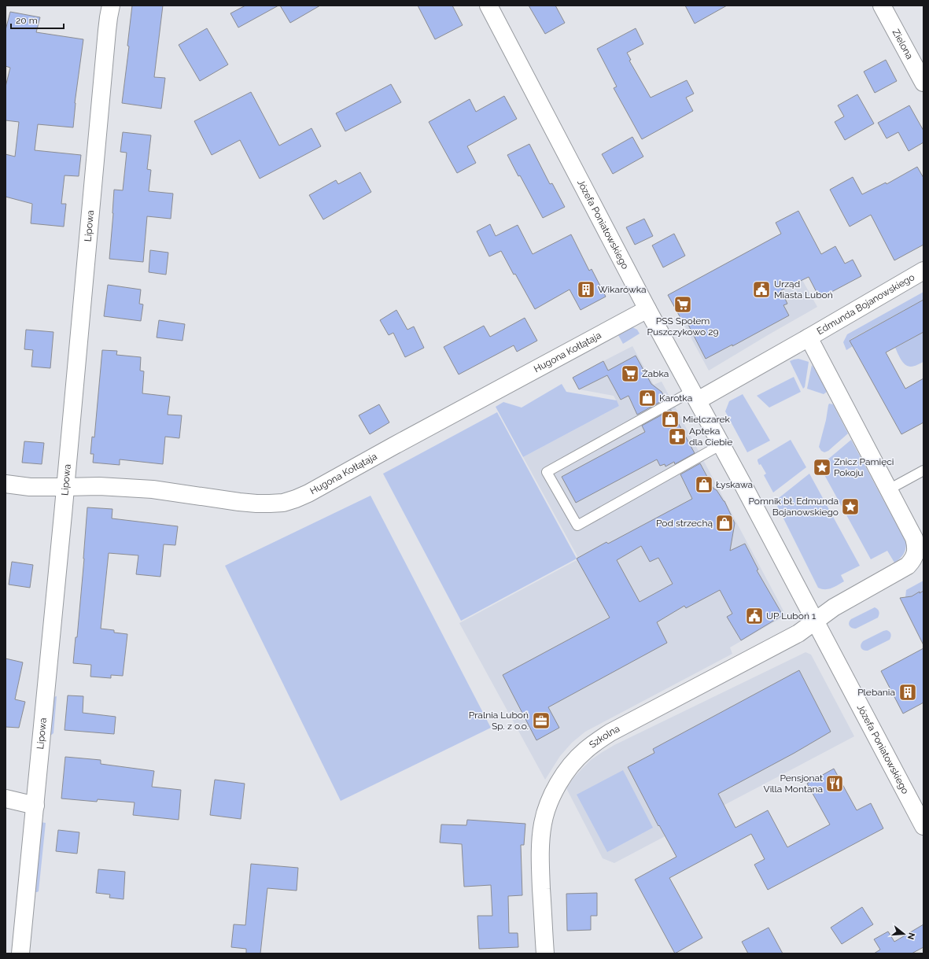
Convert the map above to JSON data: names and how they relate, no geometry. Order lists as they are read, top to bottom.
{
  "streets": {
    "street": [
      "Zielona",
      "Józefa Poniatowskiego",
      "Lipowa",
      "Edmunda Bojanowskiego",
      "Hugona Kołłątaja",
      "Szkolna"
    ]
  },
  "crossings": [
    ["Józefa Poniatowskiego", "Edmunda Bojanowskiego"],
    ["Józefa Poniatowskiego", "Hugona Kołłątaja"],
    ["Józefa Poniatowskiego", "Szkolna"],
    ["Lipowa", "Hugona Kołłątaja"],
    ["Edmunda Bojanowskiego", "Szkolna"]
  ],
  "places": {
    "building": ["Wikarówka", "Plebania"],
    "public building": ["Urząd Miasta Luboń", "UP Luboń 1"],
    "supermarket": ["PSS Społem Puszczykowo 29", "Żabka"],
    "shop": [
      "Karotka",
      "Mielczarek",
      "Łyskawa",
      "Pod strzechą"
    ],
    "pharmacy": ["Apteka dla Ciebie"],
    "place": ["Znicz Pamięci Pokoju", "Pomnik bł. Edmunda Bojanowskiego"],
    "office": ["Pralnia Luboń Sp. z o.o."],
    "restaurant": ["Pensjonat Villa Montana"]
  },
  "scale_bar": "20 m",
  "north": "right"
}
